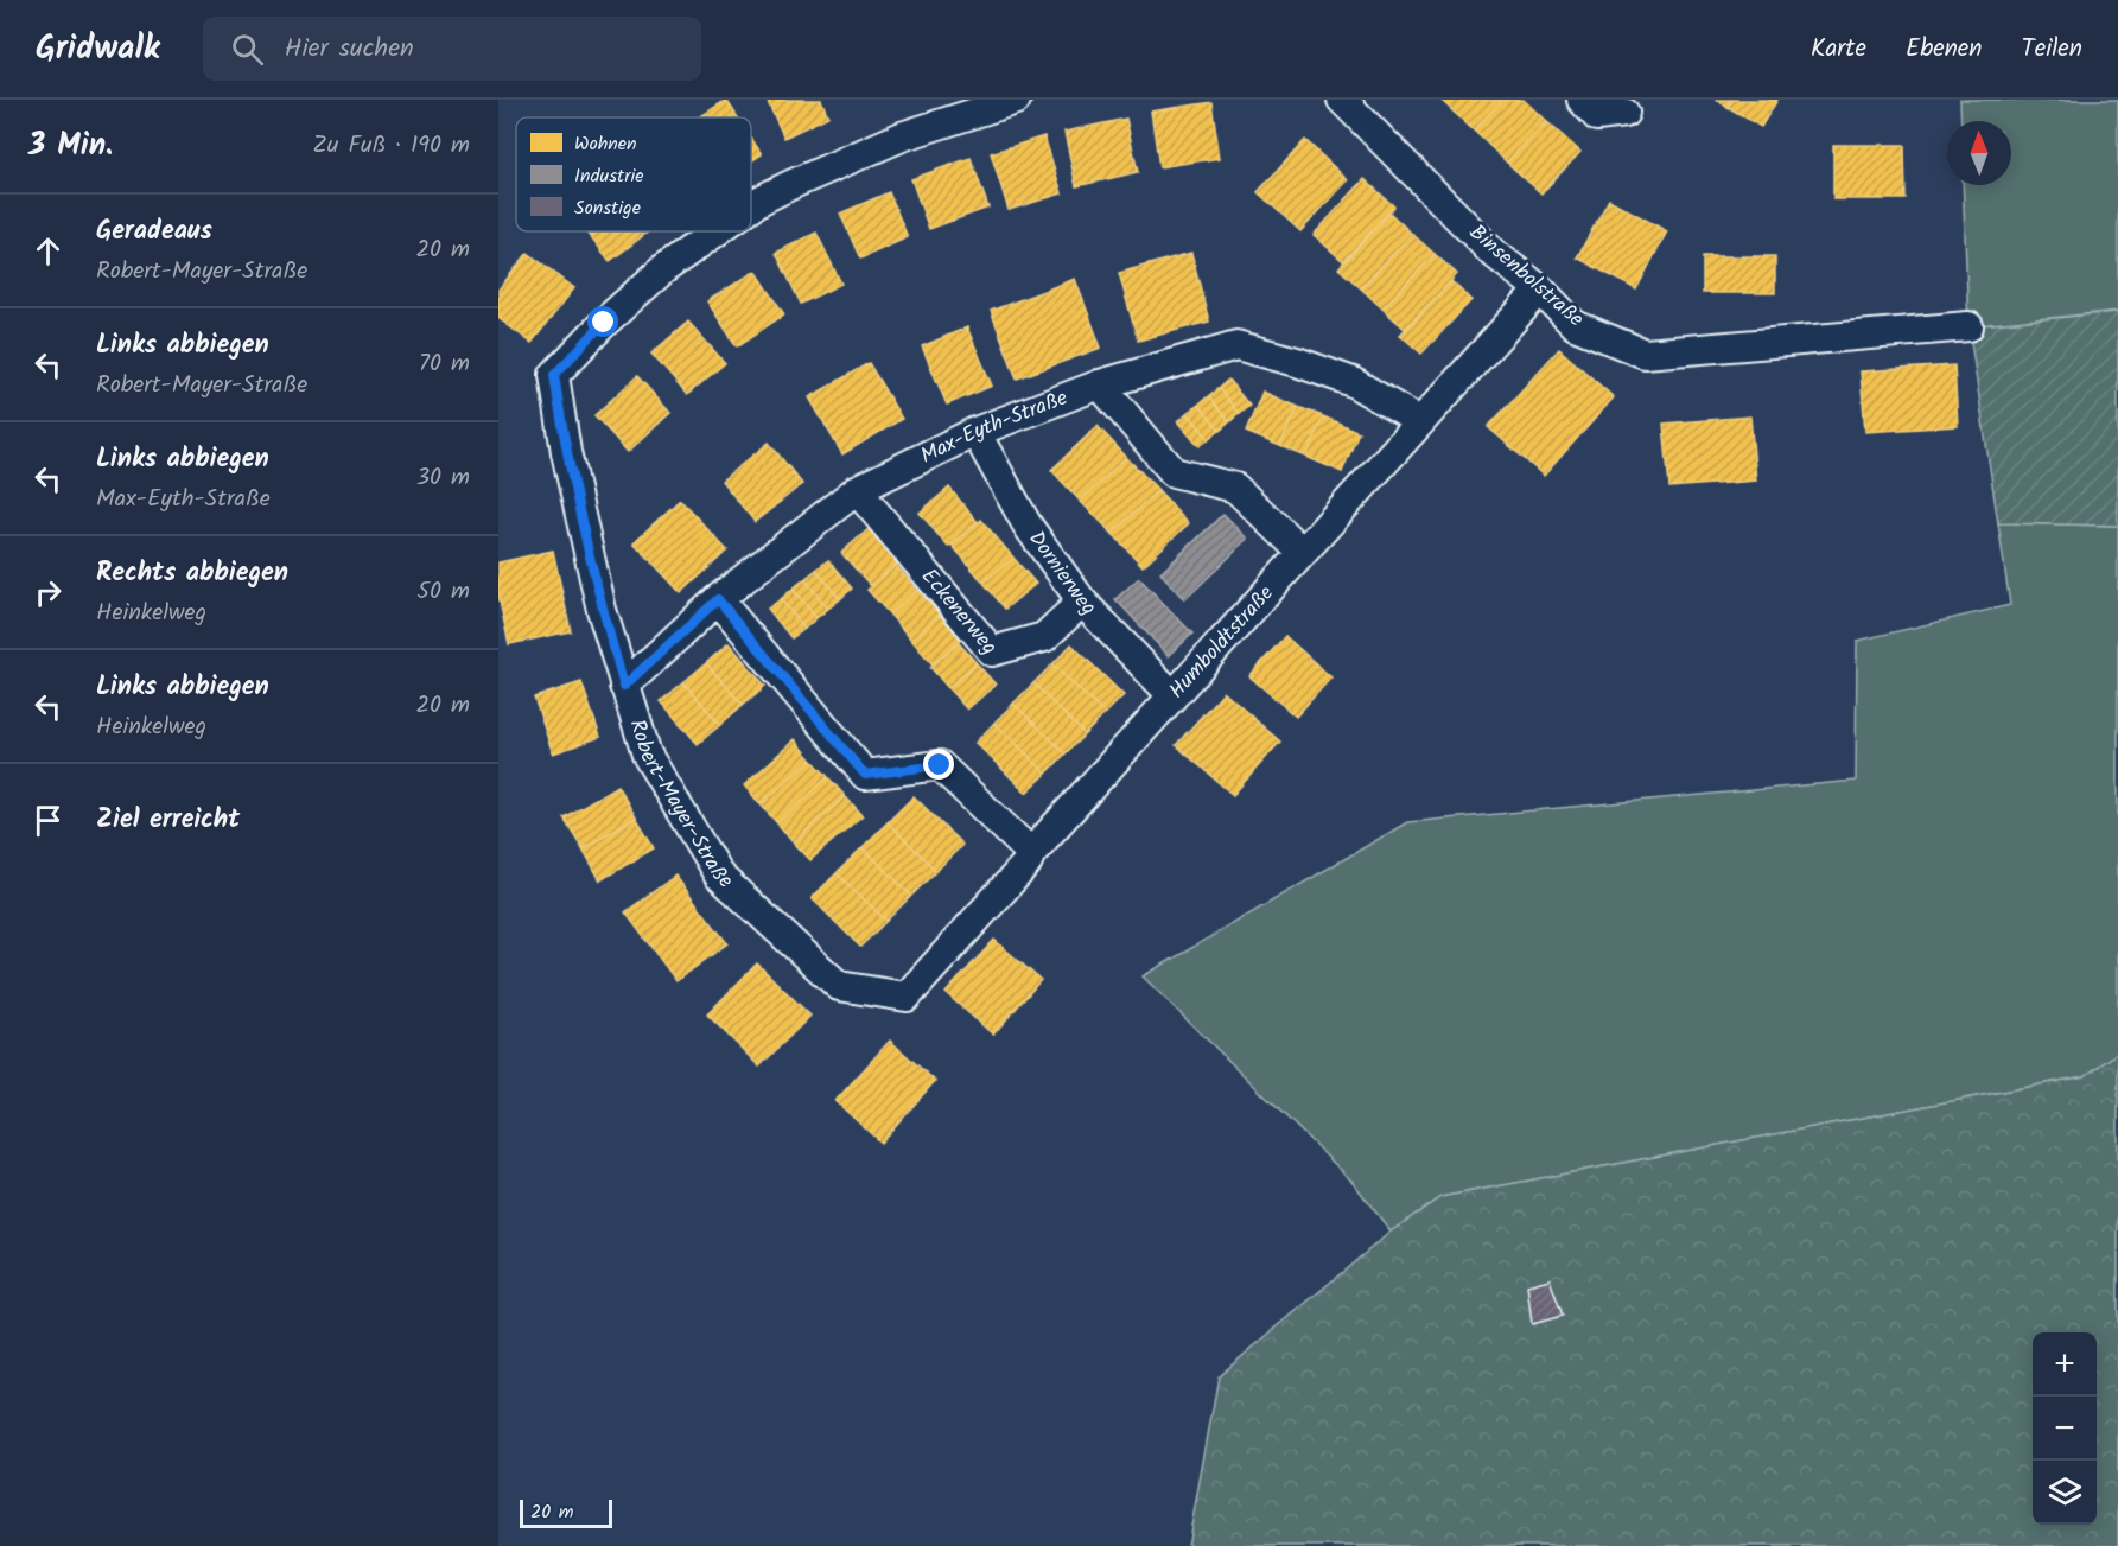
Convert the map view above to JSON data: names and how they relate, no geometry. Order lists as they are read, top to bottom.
{
  "streets": {
    "street": [
      "Binsenbolstraße",
      "Max-Eyth-Straße",
      "Dornierweg",
      "Eckenerweg",
      "Humboldtstraße",
      "Robert-Mayer-Straße"
    ]
  },
  "crossings": [
    ["Binsenbolstraße", "Humboldtstraße"],
    ["Max-Eyth-Straße", "Dornierweg"],
    ["Max-Eyth-Straße", "Eckenerweg"],
    ["Max-Eyth-Straße", "Humboldtstraße"],
    ["Max-Eyth-Straße", "Robert-Mayer-Straße"],
    ["Dornierweg", "Eckenerweg"],
    ["Dornierweg", "Humboldtstraße"],
    ["Humboldtstraße", "Robert-Mayer-Straße"]
  ],
  "legend": ["Wohnen", "Industrie", "Sonstige"],
  "scale_bar": "20 m",
  "north": "top",
  "page": {
    "header": "Gridwalk",
    "search": "Hier suchen",
    "nav": ["Karte", "Ebenen", "Teilen"],
    "heading": ["3 Min.", "Zu Fuß · 190 m"],
    "list": [
      ["Geradeaus", "Robert-Mayer-Straße", "20 m"],
      ["Links abbiegen", "Robert-Mayer-Straße", "70 m"],
      ["Links abbiegen", "Max-Eyth-Straße", "30 m"],
      ["Rechts abbiegen", "Heinkelweg", "50 m"],
      ["Links abbiegen", "Heinkelweg", "20 m"],
      "Ziel erreicht"
    ],
    "map_buttons": ["+", "−"],
    "scale": "20 m"
  }
}
